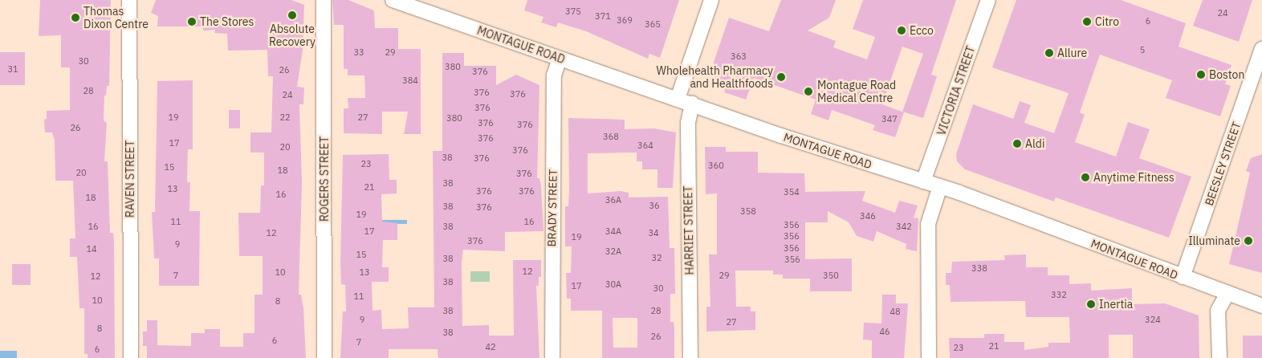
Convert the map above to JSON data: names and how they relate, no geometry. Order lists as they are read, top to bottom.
{
  "streets": {
    "street": [
      "MONTAGUE ROAD",
      "VICTORIA STREET",
      "BEESLEY STREET",
      "RAVEN STREET",
      "ROGERS STREET",
      "BRADY STREET",
      "HARRIET STREET"
    ]
  },
  "crossings": [
    ["MONTAGUE ROAD", "VICTORIA STREET"],
    ["MONTAGUE ROAD", "BEESLEY STREET"],
    ["MONTAGUE ROAD", "BRADY STREET"],
    ["MONTAGUE ROAD", "HARRIET STREET"]
  ],
  "places": [
    "Absolute Recovery",
    "Thomas Dixon Centre",
    "The Stores",
    "Citro",
    "Ecco",
    "Allure",
    "Boston",
    "Wholehealth Pharmacy and Healthfoods",
    "Montague Road Medical Centre",
    "Aldi",
    "Anytime Fitness",
    "Illuminate",
    "Inertia"
  ],
  "house_numbers": [
    "375",
    "24",
    "371",
    "369",
    "6",
    "365",
    "5",
    "33",
    "29",
    "363",
    "30",
    "380",
    "31",
    "26",
    "376",
    "384",
    "28",
    "376",
    "376",
    "24",
    "376",
    "19",
    "22",
    "27",
    "380",
    "347",
    "376",
    "376",
    "26",
    "368",
    "376",
    "17",
    "364",
    "20",
    "376",
    "38",
    "376",
    "23",
    "360",
    "15",
    "18",
    "20",
    "376",
    "38",
    "21",
    "13",
    "376",
    "376",
    "354",
    "16",
    "18",
    "36A",
    "36",
    "38",
    "376",
    "358",
    "19",
    "346",
    "11",
    "16",
    "356",
    "16",
    "38",
    "342",
    "17",
    "34A",
    "12",
    "34",
    "356",
    "19",
    "376",
    "9",
    "356",
    "14",
    "32A",
    "15",
    "32",
    "38",
    "356",
    "338",
    "12",
    "10",
    "13",
    "7",
    "29",
    "350",
    "12",
    "38",
    "30A",
    "17",
    "30",
    "332",
    "11",
    "10",
    "8",
    "38",
    "28",
    "48",
    "9",
    "324",
    "27",
    "8",
    "46",
    "38",
    "26",
    "6",
    "7",
    "21",
    "42",
    "23",
    "6"
  ]
}
